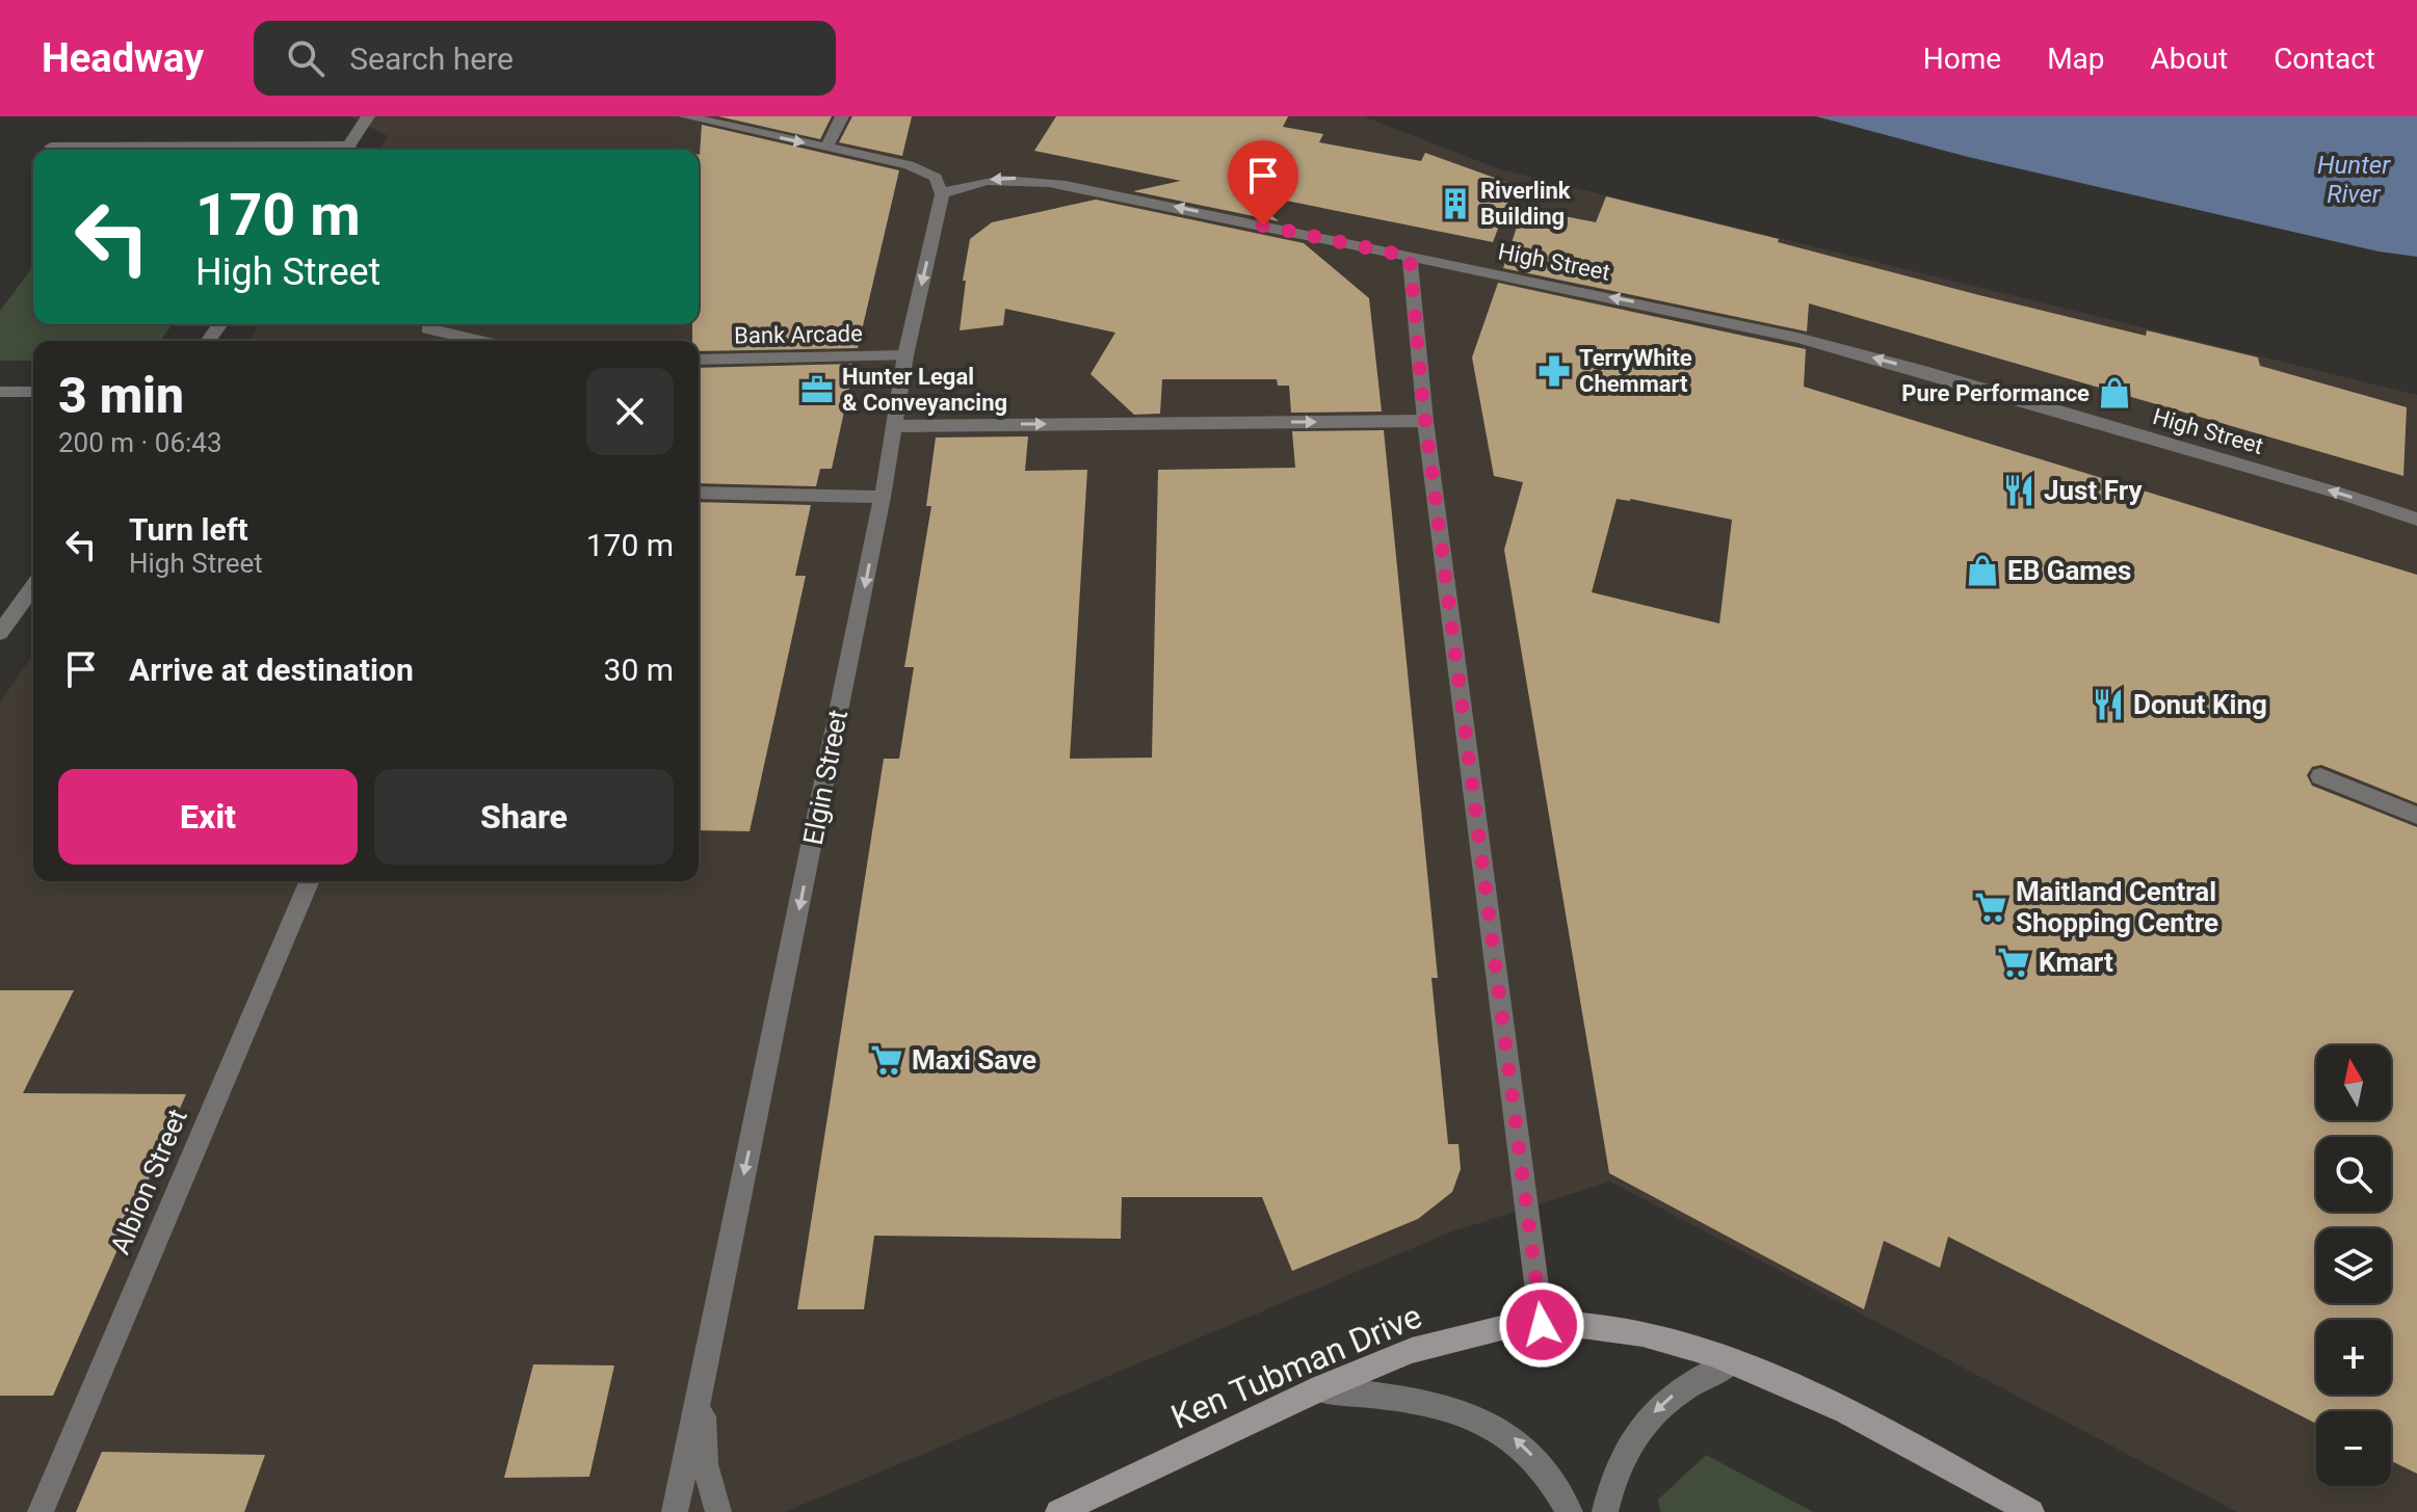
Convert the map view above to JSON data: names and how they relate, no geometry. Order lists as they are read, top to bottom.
{
  "streets": {
    "main road": ["Ken Tubman Drive"],
    "street": [
      "High Street",
      "Bank Arcade",
      "Elgin Street",
      "Albion Street"
    ]
  },
  "crossings": [
    ["High Street", "Elgin Street"],
    ["Bank Arcade", "Elgin Street"]
  ],
  "one_way": ["High Street", "Elgin Street"],
  "water": ["Hunter River"],
  "places": {
    "building": ["Riverlink Building"],
    "pharmacy": ["TerryWhite Chemmart"],
    "office": ["Hunter Legal & Conveyancing"],
    "shop": ["Pure Performance", "EB Games"],
    "restaurant": ["Just Fry", "Donut King"],
    "supermarket": ["Maitland Central Shopping Centre", "Kmart", "Maxi Save"]
  },
  "north": "top",
  "page": {
    "header": "Headway",
    "search": "Search here",
    "nav": [
      "Home",
      "Map",
      "About",
      "Contact"
    ],
    "turn": ["170 m", "High Street"],
    "heading": ["3 min", "200 m · 06:43"],
    "list": [
      {
        "name": "Turn left",
        "note": "High Street",
        "value": "170 m"
      },
      {
        "name": "Arrive at destination",
        "value": "30 m"
      }
    ],
    "buttons": ["Exit", "Share"],
    "map_buttons": ["+", "−"]
  }
}
